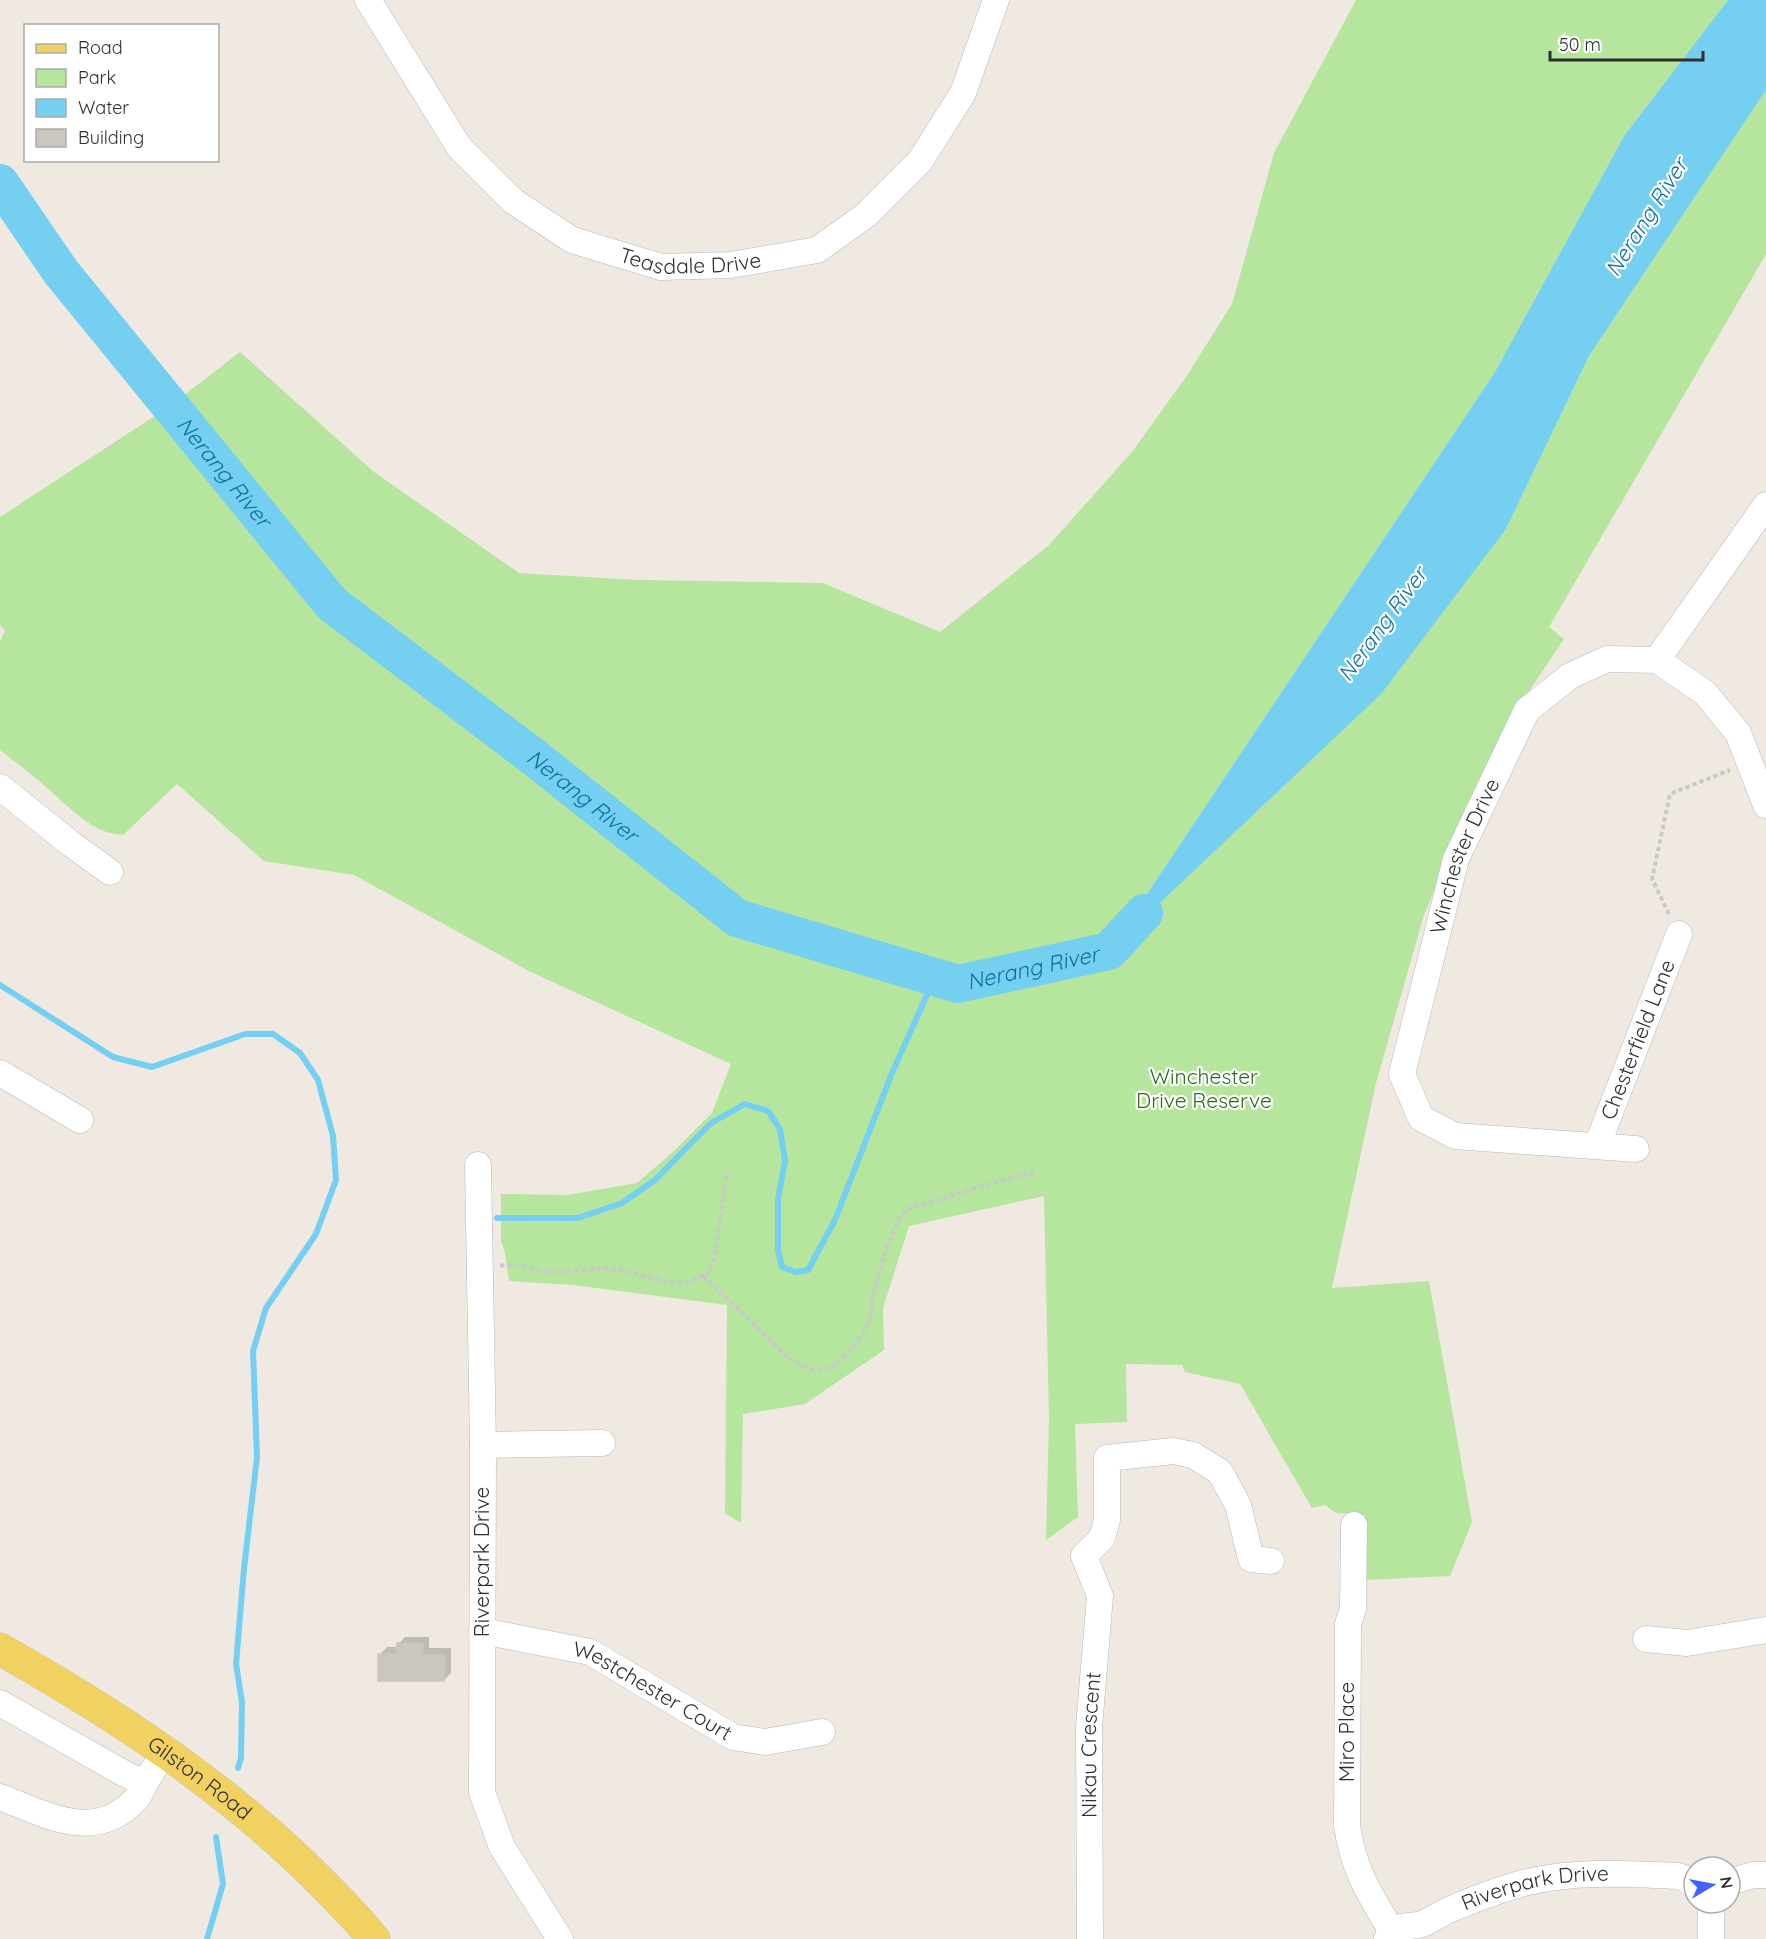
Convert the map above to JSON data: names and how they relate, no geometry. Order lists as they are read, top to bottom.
{
  "streets": {
    "main road": ["Gilston Road"],
    "street": [
      "Teasdale Drive",
      "Winchester Drive",
      "Chesterfield Lane",
      "Riverpark Drive",
      "Westchester Court",
      "Miro Place",
      "Nikau Crescent"
    ]
  },
  "crossings": [
    ["Winchester Drive", "Chesterfield Lane"],
    ["Riverpark Drive", "Westchester Court"],
    ["Riverpark Drive", "Miro Place"]
  ],
  "water": ["Nerang River"],
  "parks": ["Winchester Drive Reserve"],
  "legend": [
    "Road",
    "Park",
    "Water",
    "Building"
  ],
  "scale_bar": "50 m",
  "north": "right"
}
